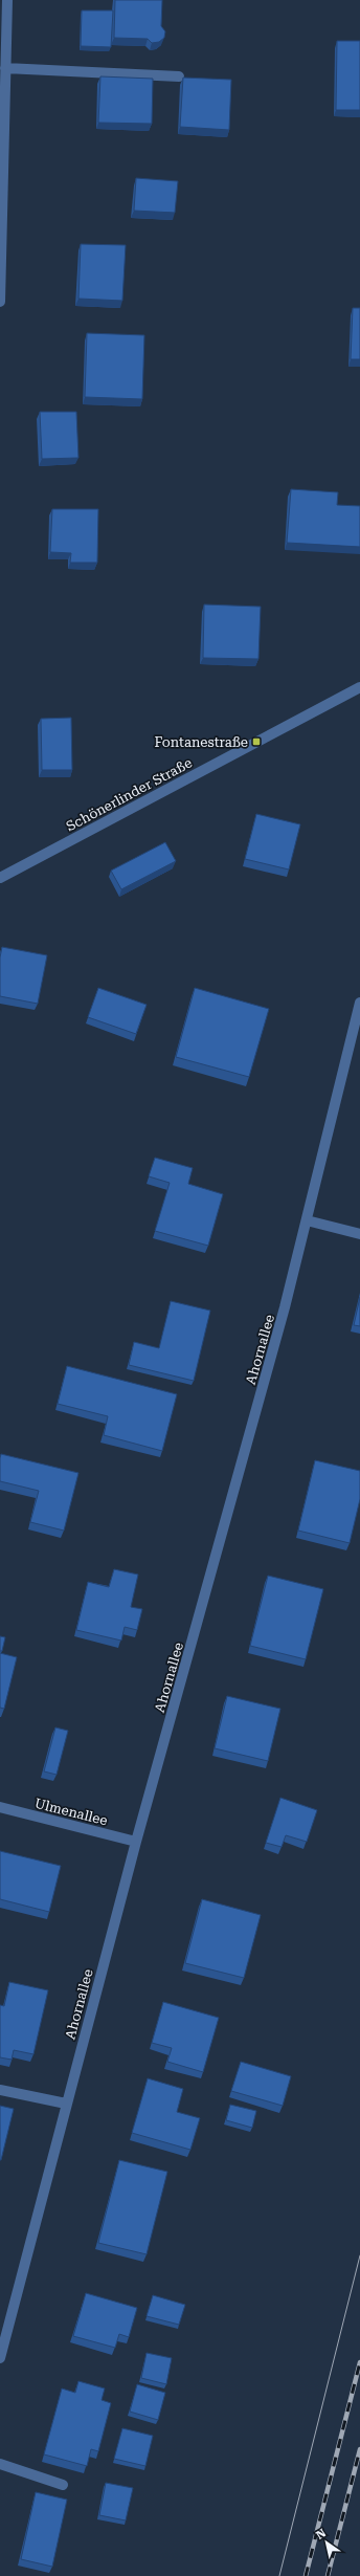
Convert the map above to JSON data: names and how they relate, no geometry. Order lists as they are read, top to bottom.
{
  "streets": {
    "street": ["Schönerlinder Straße", "Ahornallee", "Ulmenallee"]
  },
  "crossings": [
    ["Ahornallee", "Ulmenallee"]
  ],
  "places": {
    "transit": ["Fontanestraße"]
  },
  "north": "top left"
}
